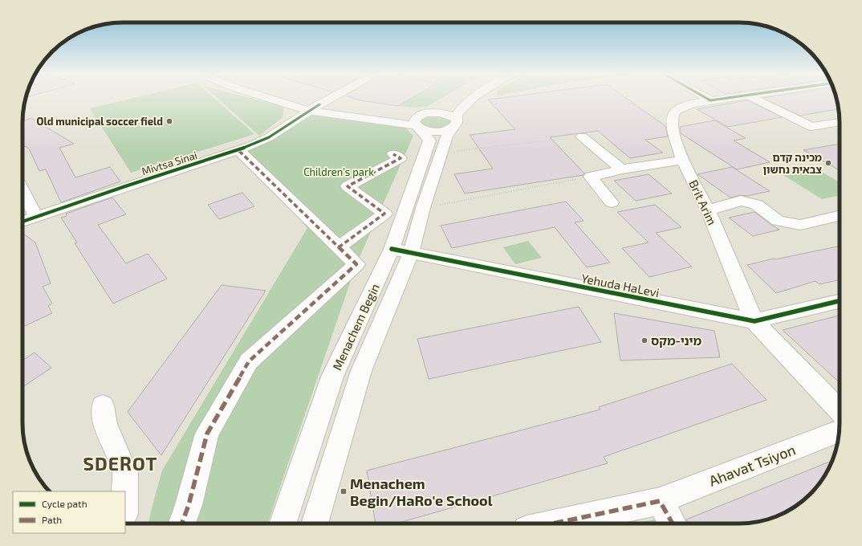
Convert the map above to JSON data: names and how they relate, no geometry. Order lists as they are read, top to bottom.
{
  "streets": {
    "main road": [
      "Mivtsa Sinai",
      "Brit Arim",
      "Yehuda HaLevi",
      "Menachem Begin",
      "Ahavat Tsiyon"
    ]
  },
  "crossings": [
    ["Brit Arim", "Yehuda HaLevi"],
    ["Yehuda HaLevi", "Menachem Begin"]
  ],
  "districts": ["SDEROT"],
  "parks": ["Children's park"],
  "places": {
    "other": ["Old municipal soccer field", "מכינה קדם צבאית נחשון", "מיני-מקס"],
    "transit": ["Menachem Begin/HaRo'e School"]
  },
  "legend": ["Cycle path", "Path"]
}
